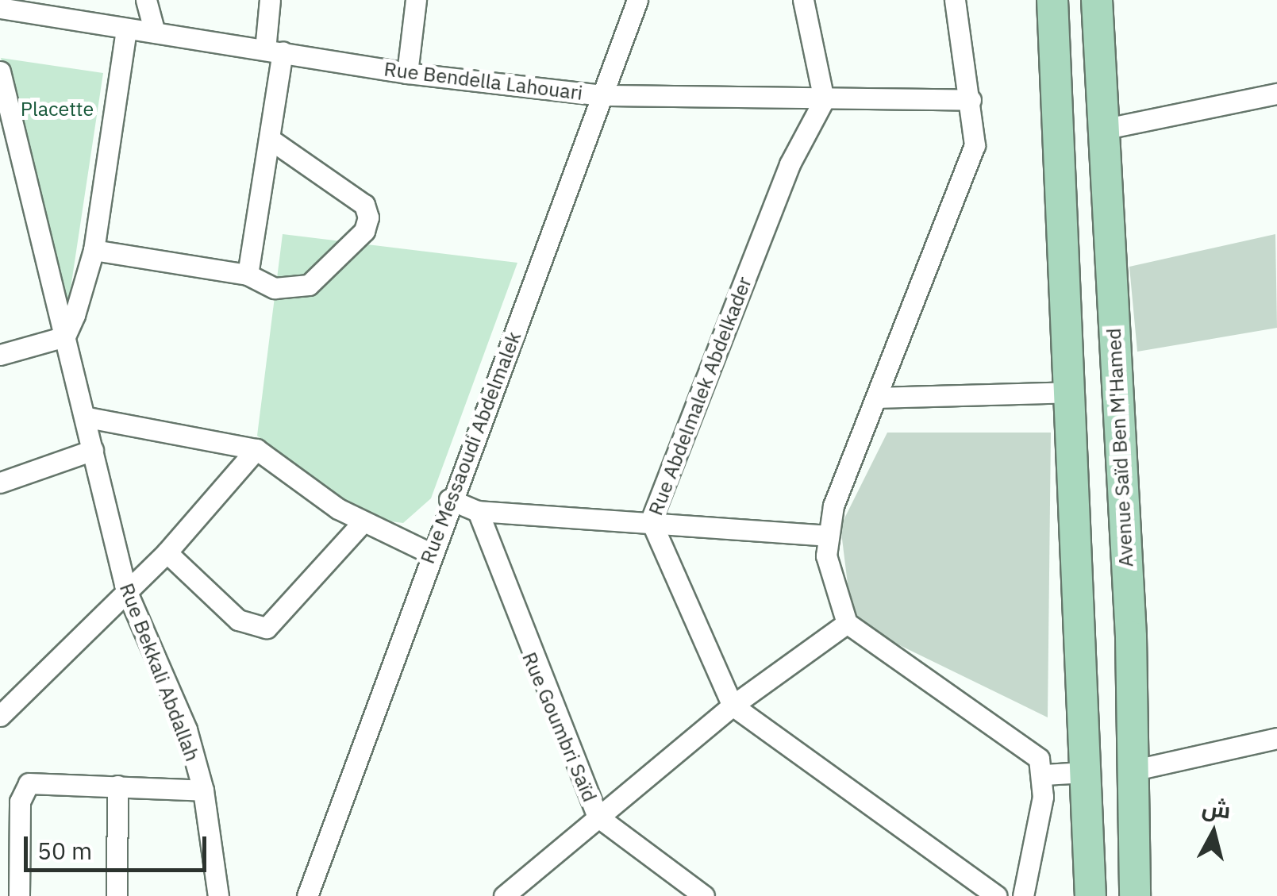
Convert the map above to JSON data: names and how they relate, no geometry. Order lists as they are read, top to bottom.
{
  "streets": {
    "main road": ["Avenue Saïd Ben M'Hamed"],
    "street": [
      "Rue Bendella Lahouari",
      "Rue Abdelmalek Abdelkader",
      "Rue Messaoudi Abdelmalek",
      "Rue Bekkali Abdallah",
      "Rue Goumbri Saïd"
    ]
  },
  "crossings": [
    ["Rue Bendella Lahouari", "Rue Abdelmalek Abdelkader"],
    ["Rue Bendella Lahouari", "Rue Messaoudi Abdelmalek"]
  ],
  "parks": ["Placette"],
  "scale_bar": "50 m",
  "north": "top"
}
